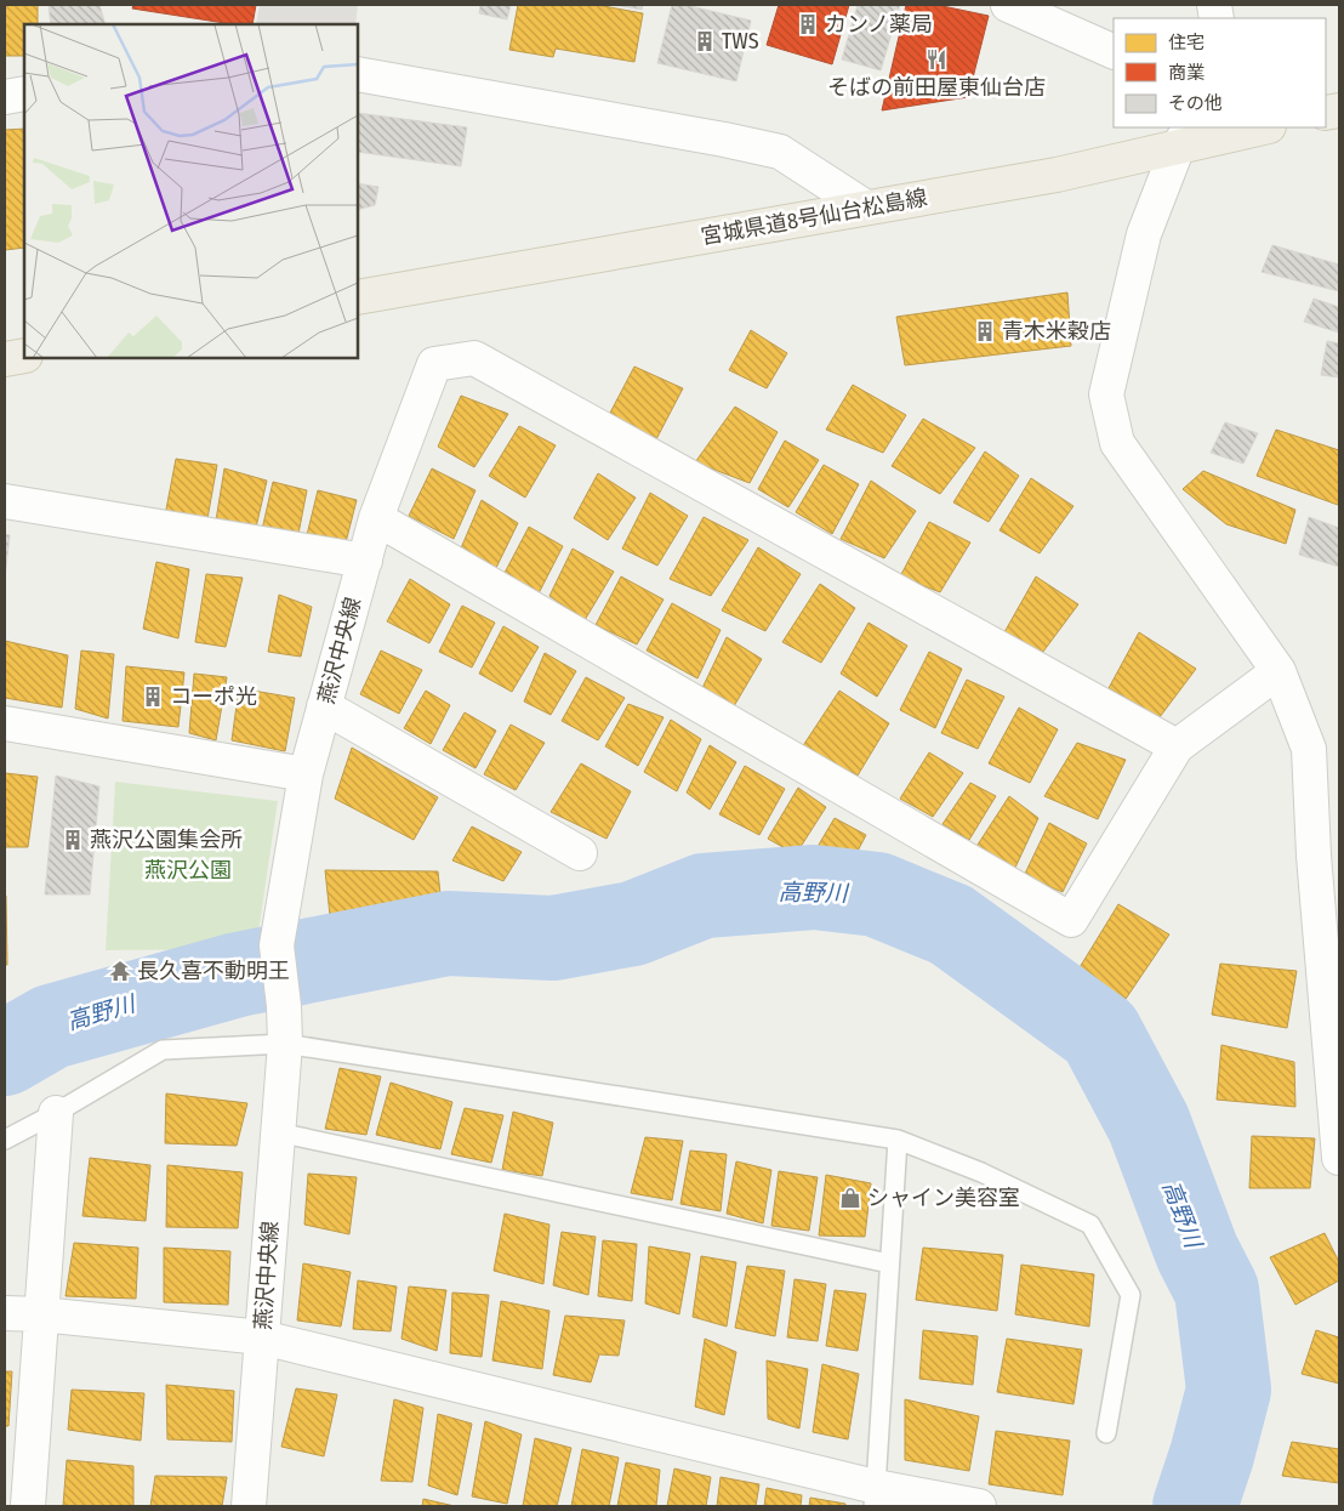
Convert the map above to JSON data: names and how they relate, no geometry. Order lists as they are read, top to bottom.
{
  "streets": {
    "main road": ["宮城県道8号仙台松島線"],
    "street": ["燕沢中央線"]
  },
  "water": ["高野川"],
  "parks": ["燕沢公園"],
  "places": {
    "building": [
      "カンノ薬局",
      "TWS",
      "青木米穀店",
      "コーポ光",
      "燕沢公園集会所"
    ],
    "restaurant": ["そばの前田屋東仙台店"],
    "temple": ["長久喜不動明王"],
    "shop": ["シャイン美容室"]
  },
  "legend": ["住宅", "商業", "その他"]
}
